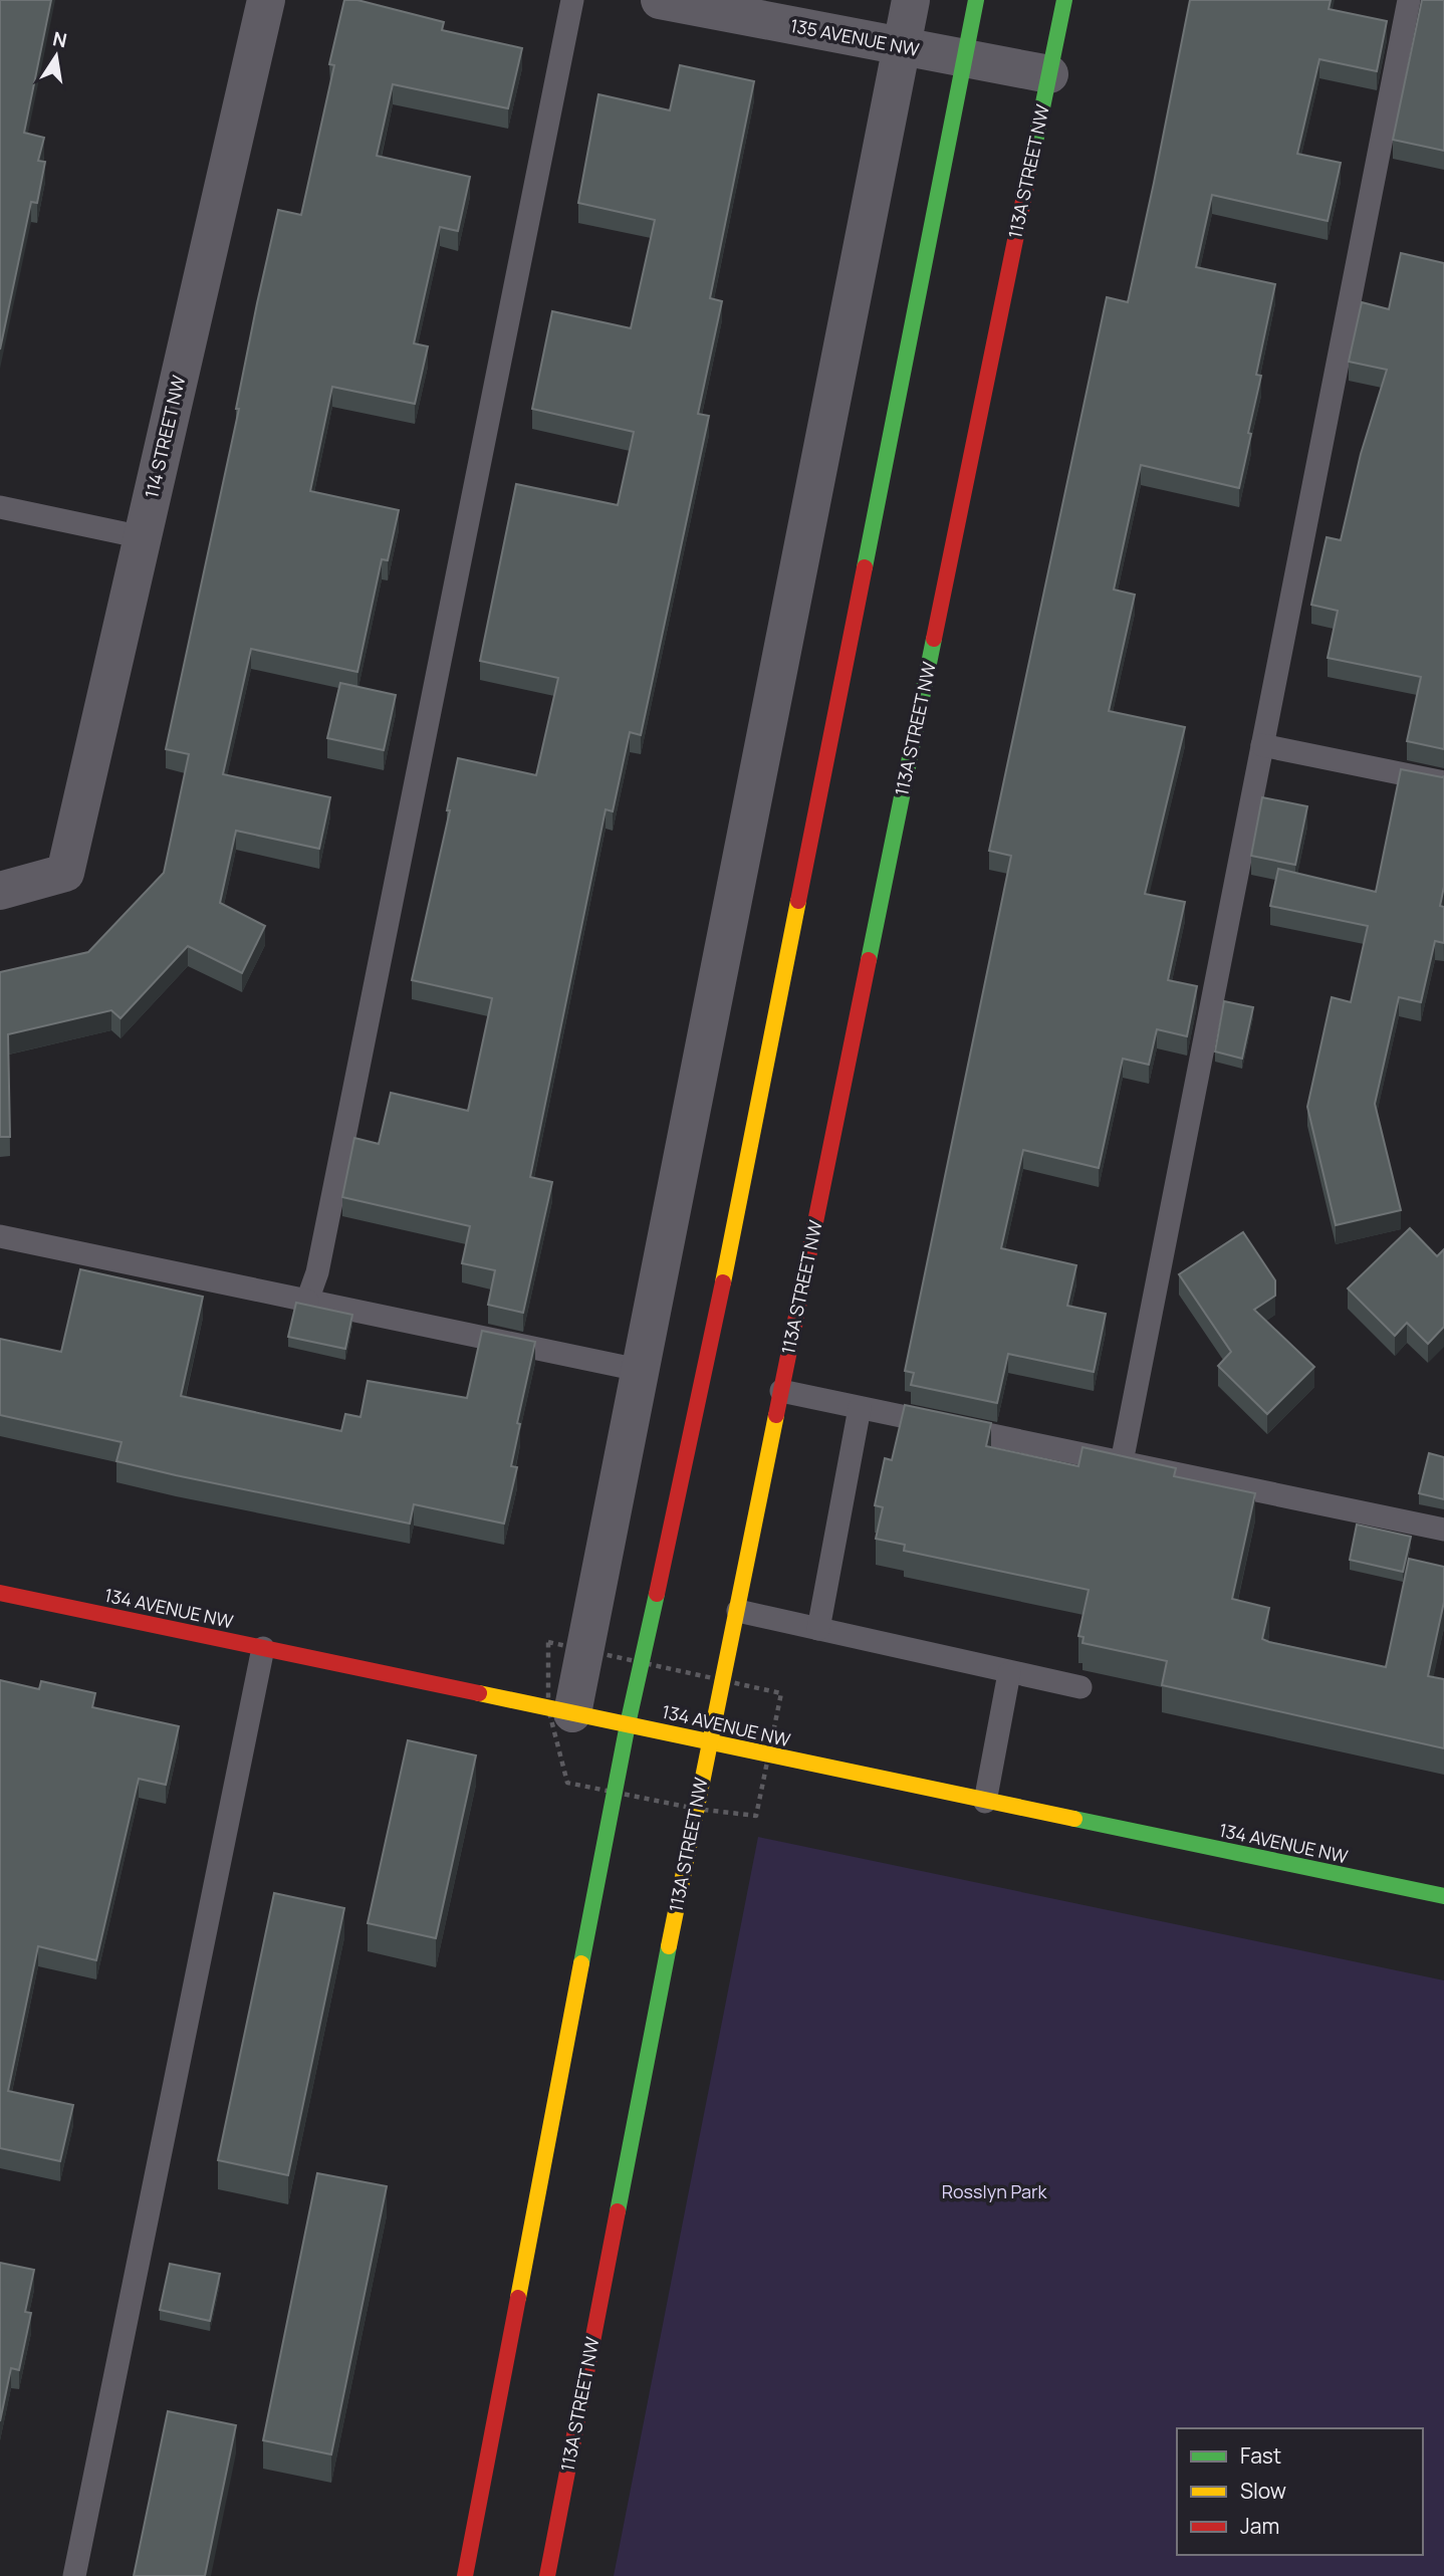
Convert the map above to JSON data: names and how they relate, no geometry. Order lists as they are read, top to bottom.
{
  "streets": {
    "main road": ["113A STREET NW", "134 AVENUE NW"],
    "street": ["135 AVENUE NW", "114 STREET NW"]
  },
  "crossings": [
    ["135 AVENUE NW", "113A STREET NW"],
    ["113A STREET NW", "134 AVENUE NW"]
  ],
  "parks": ["Rosslyn Park"],
  "legend": ["Fast", "Slow", "Jam"],
  "north": "top"
}
